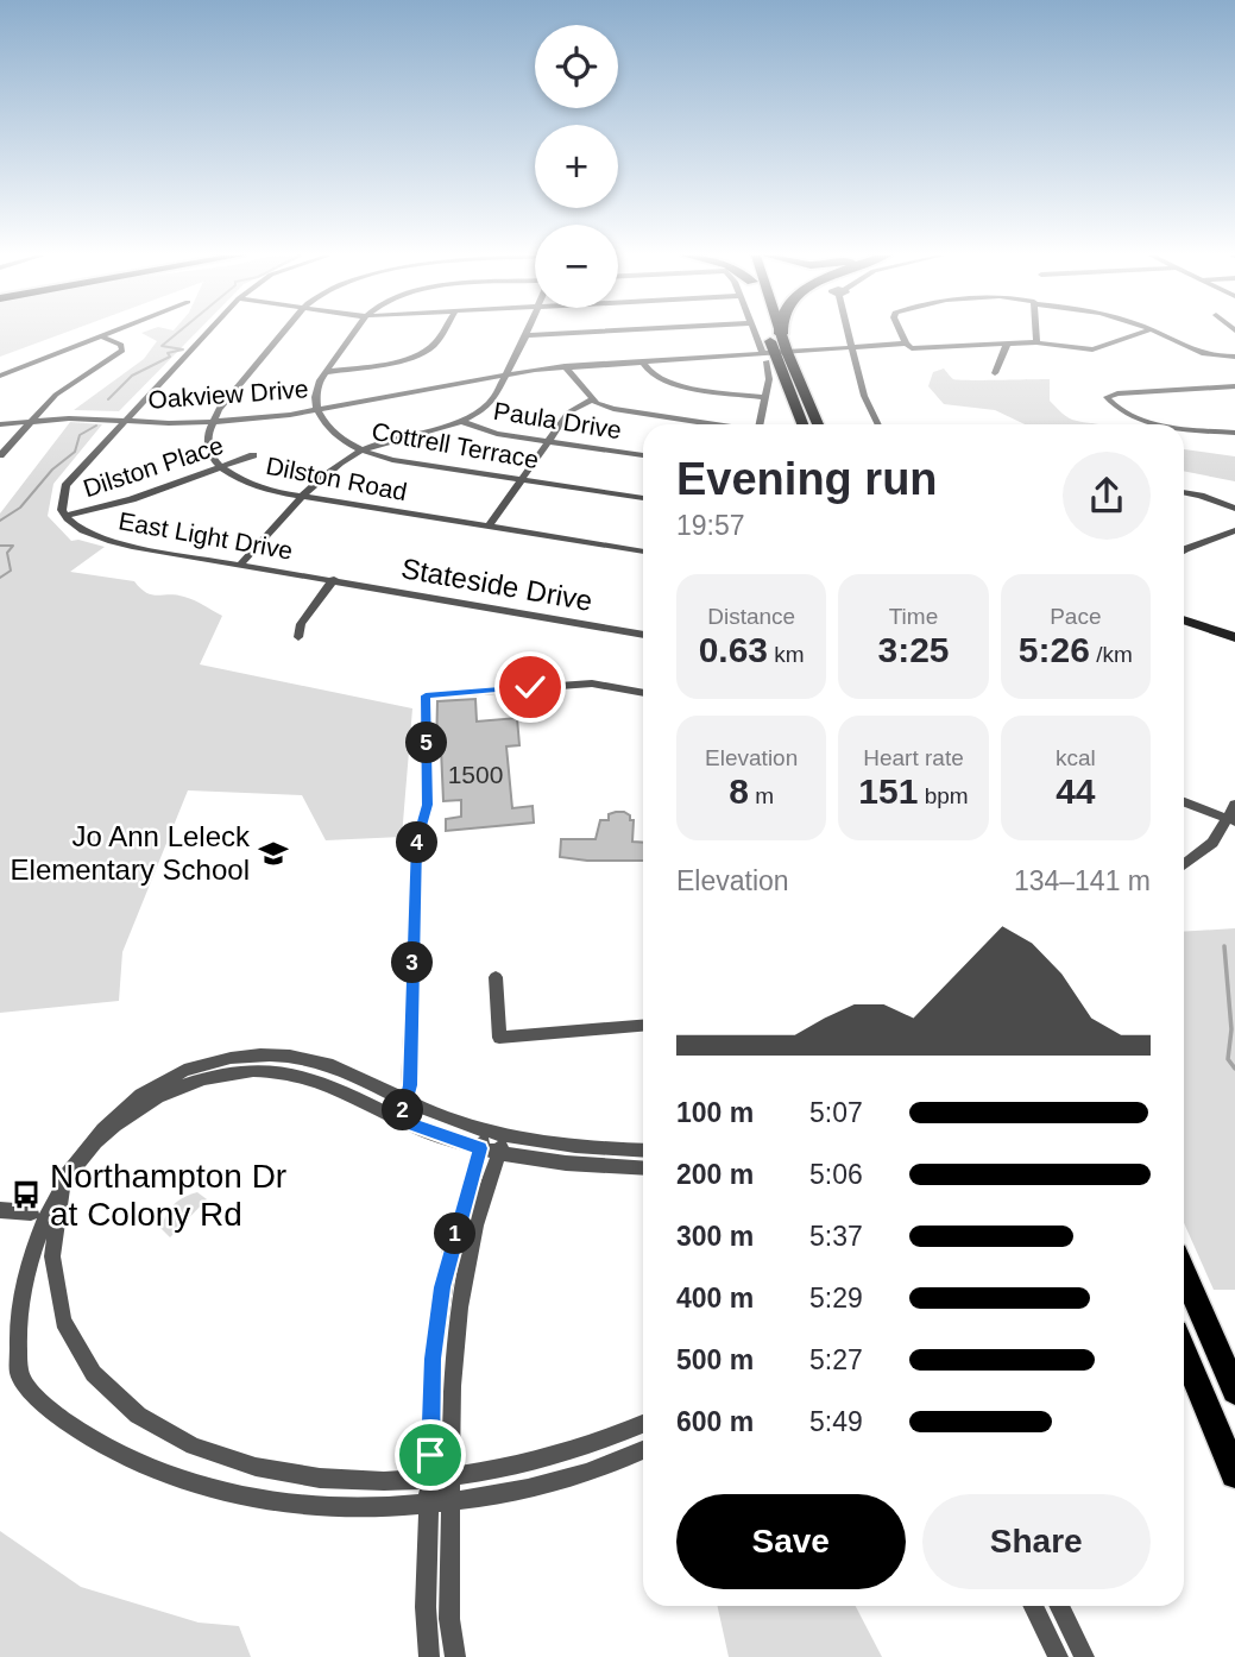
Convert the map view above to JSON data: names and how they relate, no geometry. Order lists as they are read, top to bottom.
{
  "streets": {
    "street": [
      "Oakview Drive",
      "Paula Drive",
      "Cottrell Terrace",
      "Dilston Place",
      "Dilston Road",
      "East Light Drive",
      "Stateside Drive"
    ]
  },
  "crossings": [
    ["Oakview Drive", "Cottrell Terrace"],
    ["Dilston Place", "Dilston Road"],
    ["Dilston Place", "East Light Drive"],
    ["East Light Drive", "Stateside Drive"]
  ],
  "places": {
    "school or university": ["Jo Ann Leleck Elementary School"],
    "bus stop": ["Northampton Dr at Colony Rd"]
  },
  "house_numbers": ["1500"],
  "page": {
    "map_buttons": ["+", "−"],
    "heading": ["Evening run", "19:57"],
    "stats": [
      ["Distance", "0.63 km"],
      ["Time", "3:25"],
      ["Pace", "5:26 /km"],
      ["Elevation", "8 m"],
      ["Heart rate", "151 bpm"],
      ["kcal", "44"]
    ],
    "pins": [
      "5",
      "4",
      "3",
      "2",
      "1"
    ],
    "chart": ["Elevation", "134–141 m"],
    "list": [
      {
        "name": "100 m",
        "note": "5:07"
      },
      {
        "name": "200 m",
        "note": "5:06"
      },
      {
        "name": "300 m",
        "note": "5:37"
      },
      {
        "name": "400 m",
        "note": "5:29"
      },
      {
        "name": "500 m",
        "note": "5:27"
      },
      {
        "name": "600 m",
        "note": "5:49"
      }
    ],
    "buttons": ["Save", "Share"]
  }
}
